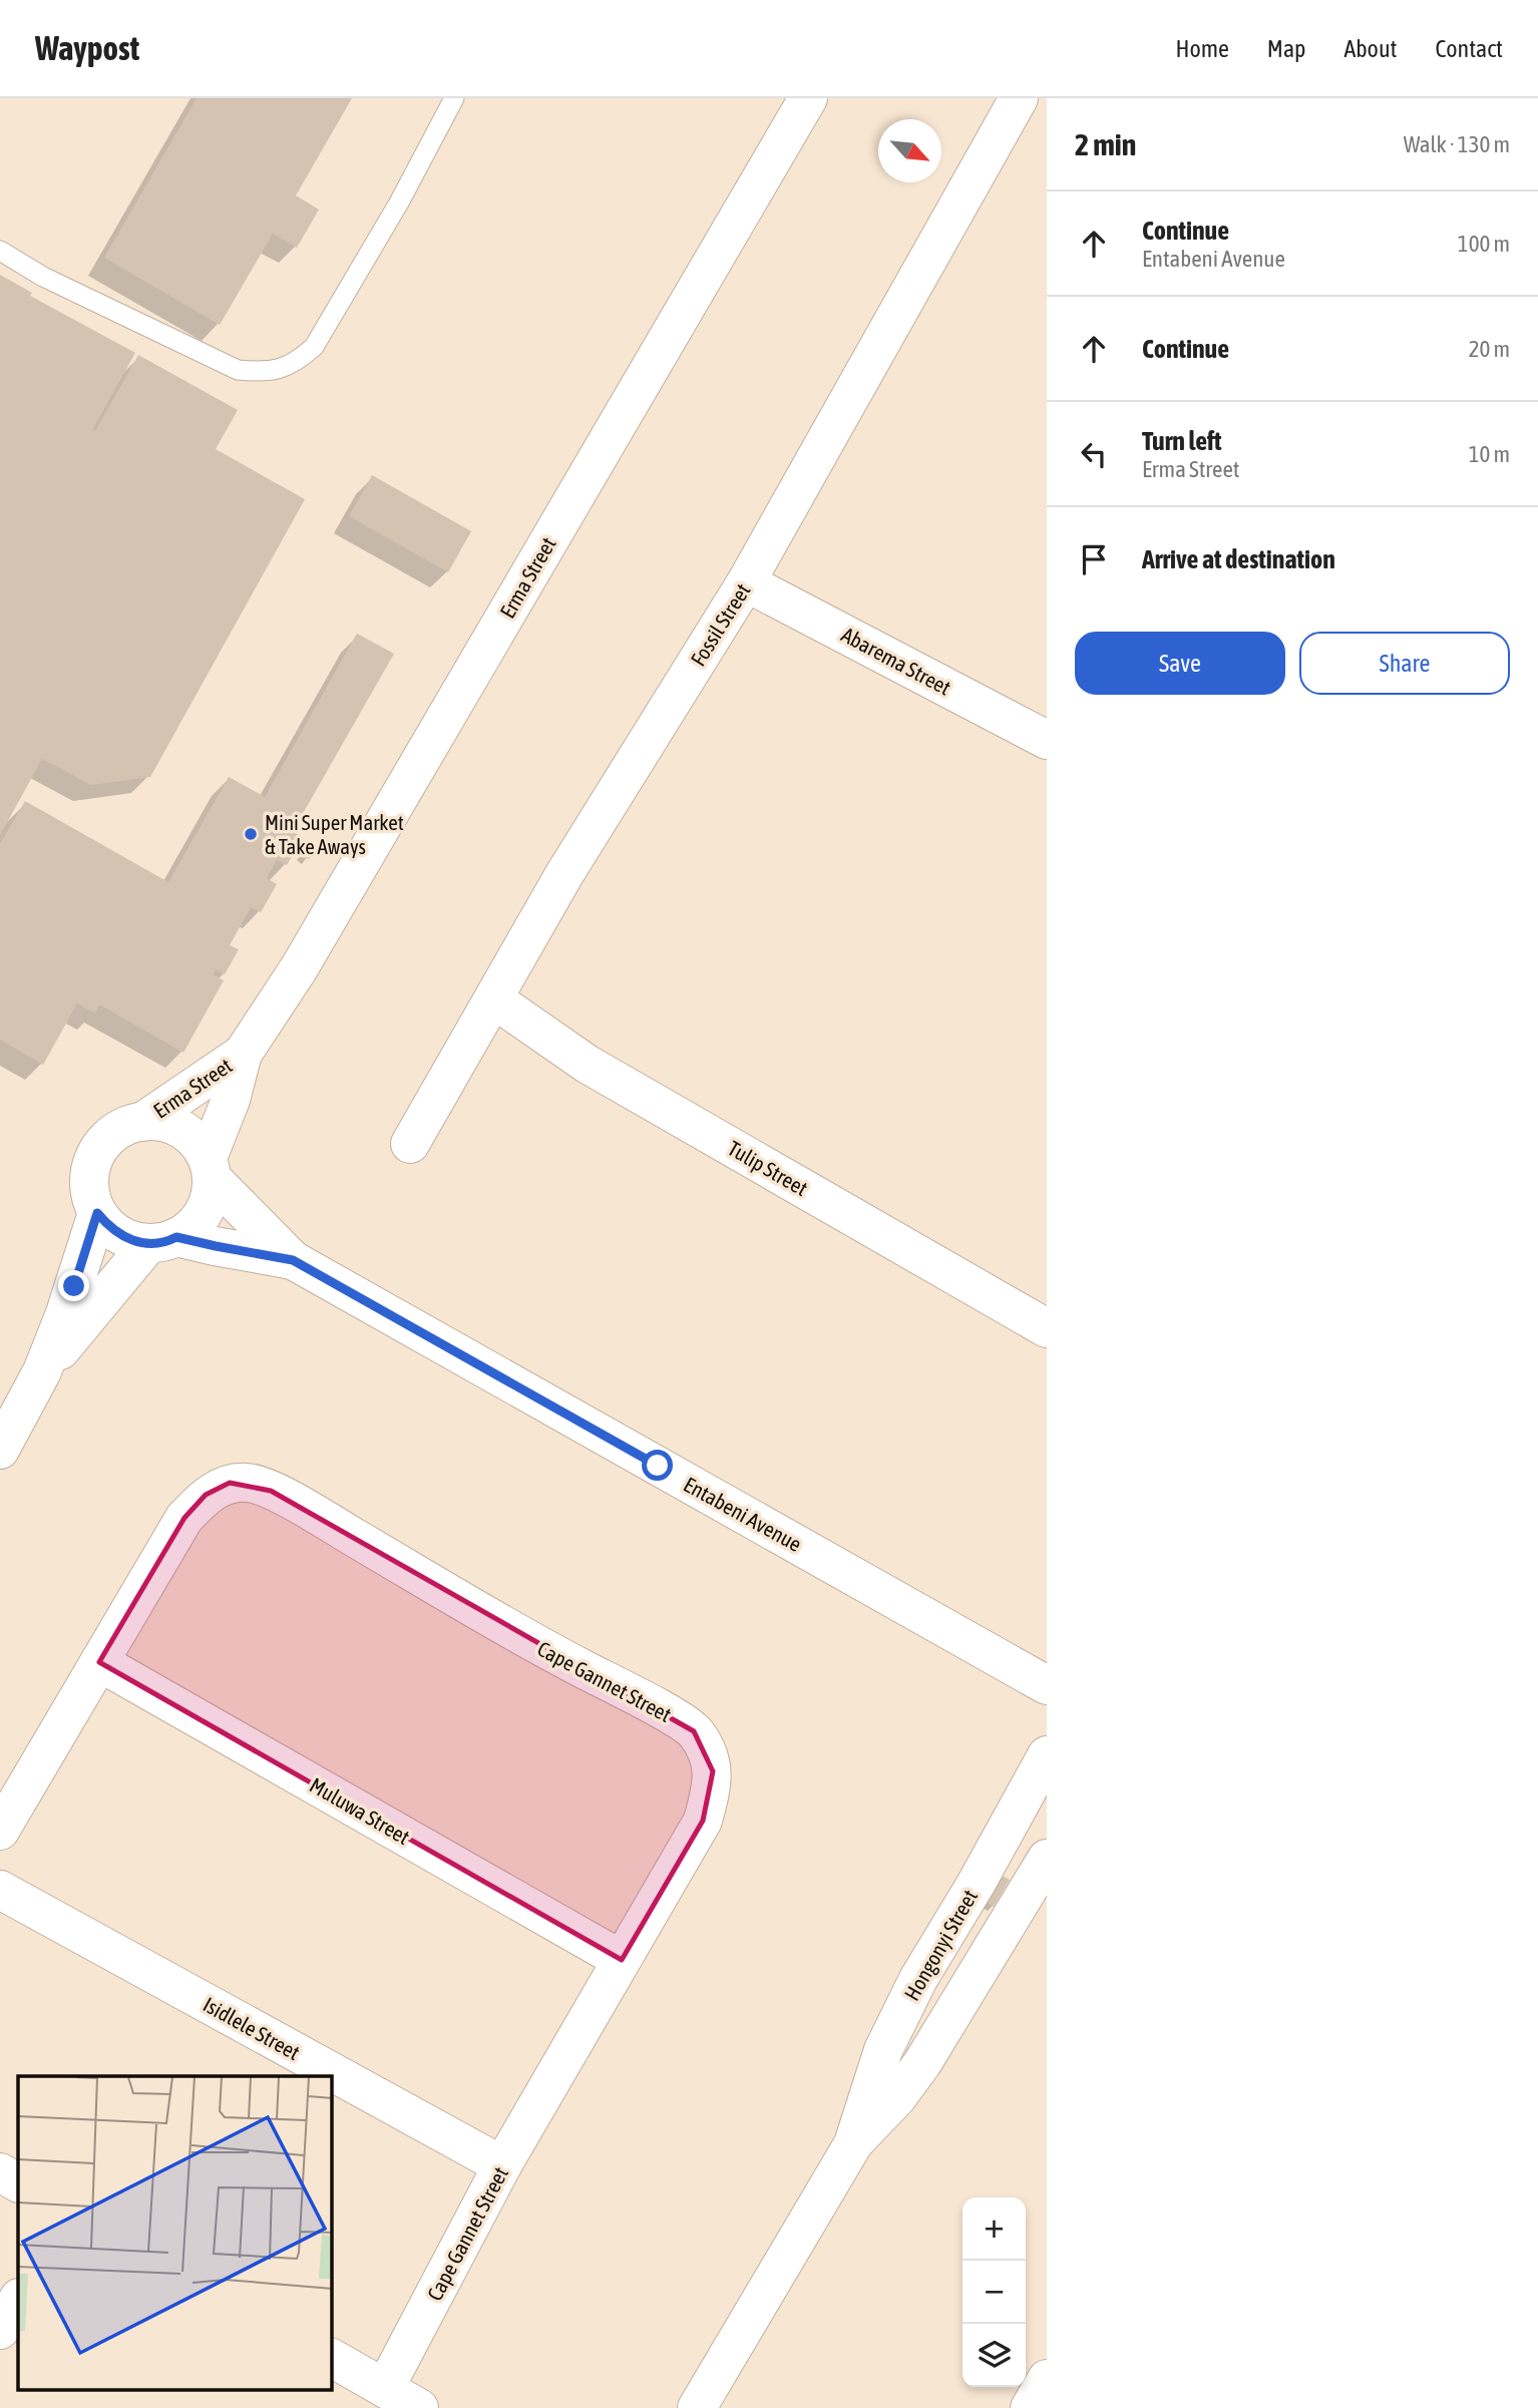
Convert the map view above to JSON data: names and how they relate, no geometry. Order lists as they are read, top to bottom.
{
  "streets": {
    "street": [
      "Erma Street",
      "Fossil Street",
      "Abarema Street",
      "Tulip Street",
      "Entabeni Avenue",
      "Cape Gannet Street",
      "Muluwa Street",
      "Hongonyi Street",
      "Isidlele Street"
    ]
  },
  "crossings": [
    ["Erma Street", "Entabeni Avenue"],
    ["Fossil Street", "Abarema Street"],
    ["Fossil Street", "Tulip Street"],
    ["Cape Gannet Street", "Muluwa Street"],
    ["Cape Gannet Street", "Isidlele Street"]
  ],
  "places": ["Mini Super Market & Take Aways"],
  "north": "bottom right",
  "page": {
    "header": "Waypost",
    "nav": [
      "Home",
      "Map",
      "About",
      "Contact"
    ],
    "heading": ["2 min", "Walk · 130 m"],
    "list": [
      ["Continue", "Entabeni Avenue", "100 m"],
      ["Continue", "20 m"],
      ["Turn left", "Erma Street", "10 m"],
      "Arrive at destination"
    ],
    "buttons": ["Save", "Share"],
    "map_buttons": ["+", "−"]
  }
}
